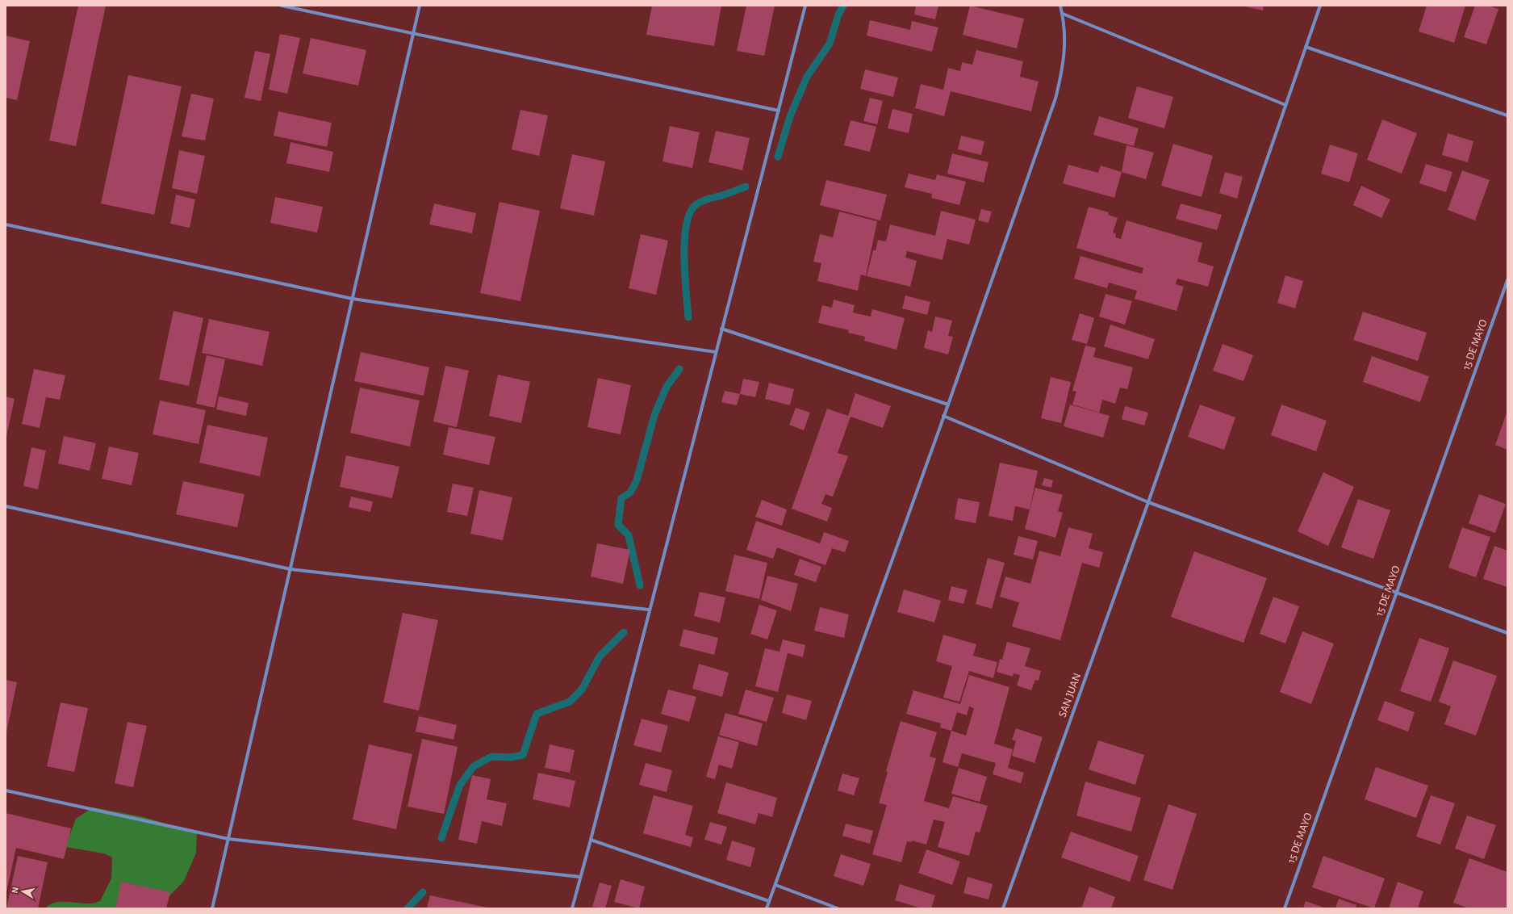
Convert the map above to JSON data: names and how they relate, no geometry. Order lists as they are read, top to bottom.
{
  "streets": {
    "street": ["15 DE MAYO", "SAN JUAN"]
  },
  "north": "left"
}
